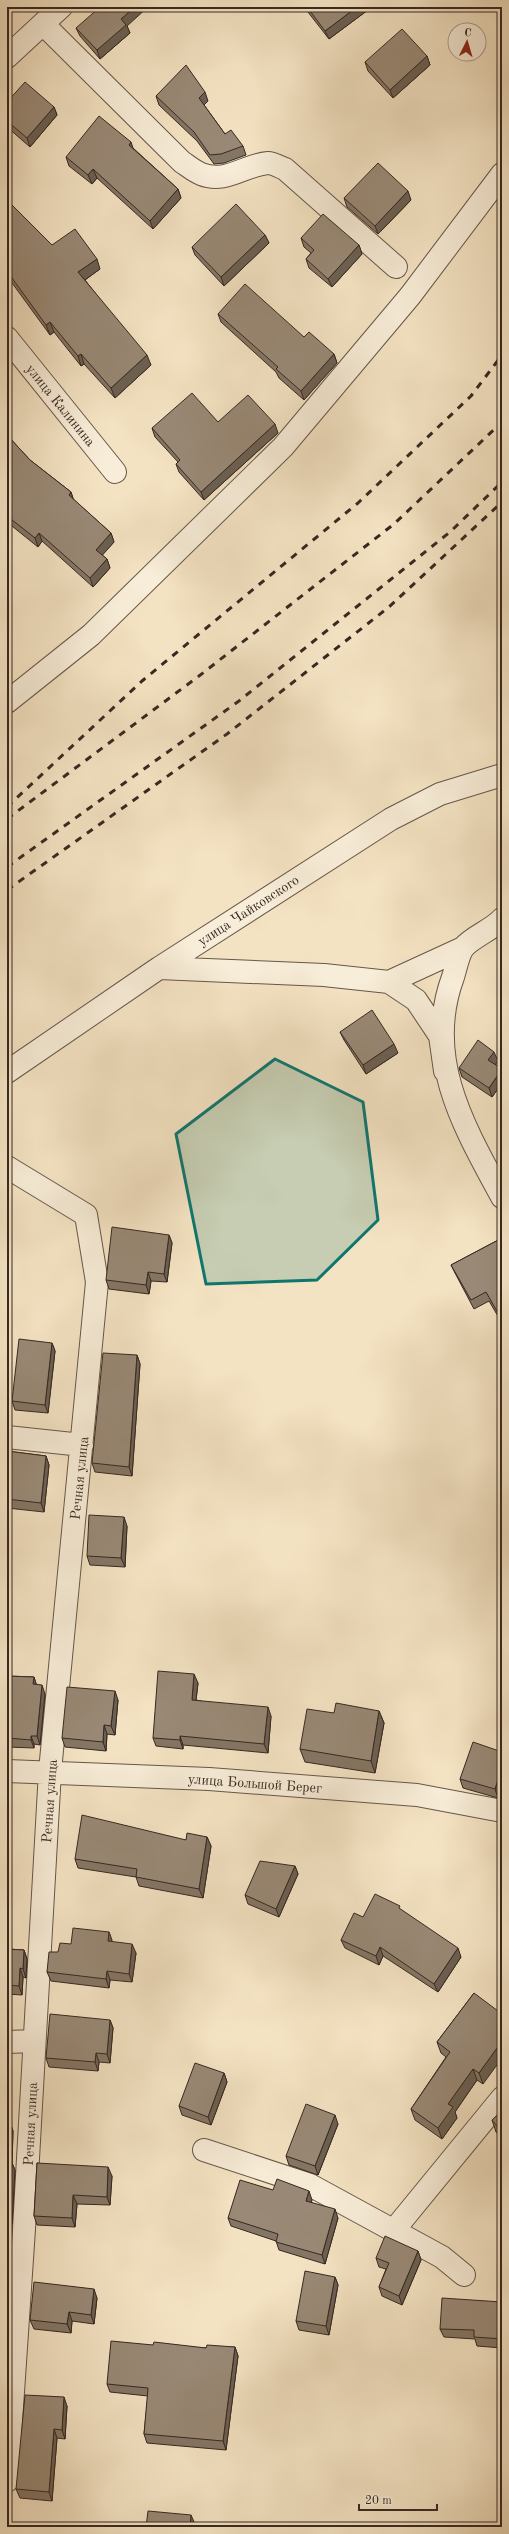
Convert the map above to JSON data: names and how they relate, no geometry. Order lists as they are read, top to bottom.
{
  "streets": {
    "street": [
      "улица Калинина",
      "улица Чайковского",
      "Речная улица",
      "улица Большой Берег"
    ]
  },
  "crossings": [
    ["Речная улица", "улица Большой Берег"]
  ],
  "scale_bar": "20 m",
  "north": "top"
}
